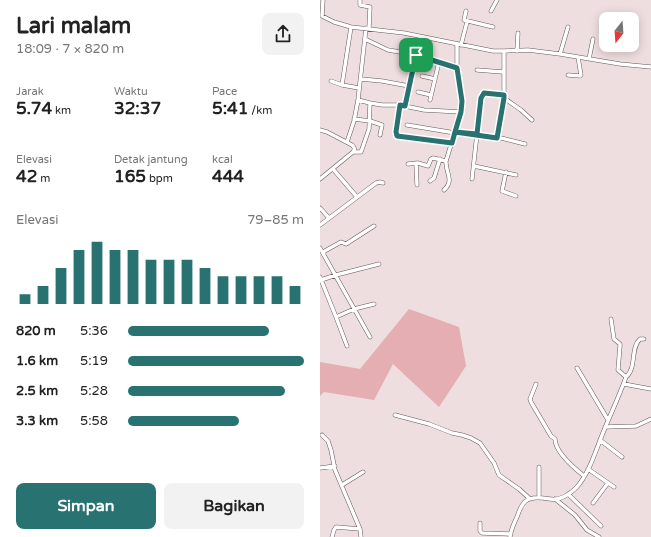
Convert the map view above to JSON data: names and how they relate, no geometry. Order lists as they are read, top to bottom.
{
  "north": "bottom",
  "page": {
    "heading": ["Lari malam", "18:09 · 7 × 820 m"],
    "stats": [
      ["Jarak", "5.74 km"],
      ["Waktu", "32:37"],
      ["Pace", "5:41 /km"],
      ["Elevasi", "42 m"],
      ["Detak jantung", "165 bpm"],
      ["kcal", "444"]
    ],
    "chart": ["Elevasi", "79–85 m"],
    "list": [
      {
        "name": "820 m",
        "note": "5:36"
      },
      {
        "name": "1.6 km",
        "note": "5:19"
      },
      {
        "name": "2.5 km",
        "note": "5:28"
      },
      {
        "name": "3.3 km",
        "note": "5:58"
      }
    ],
    "buttons": ["Simpan", "Bagikan"]
  }
}
